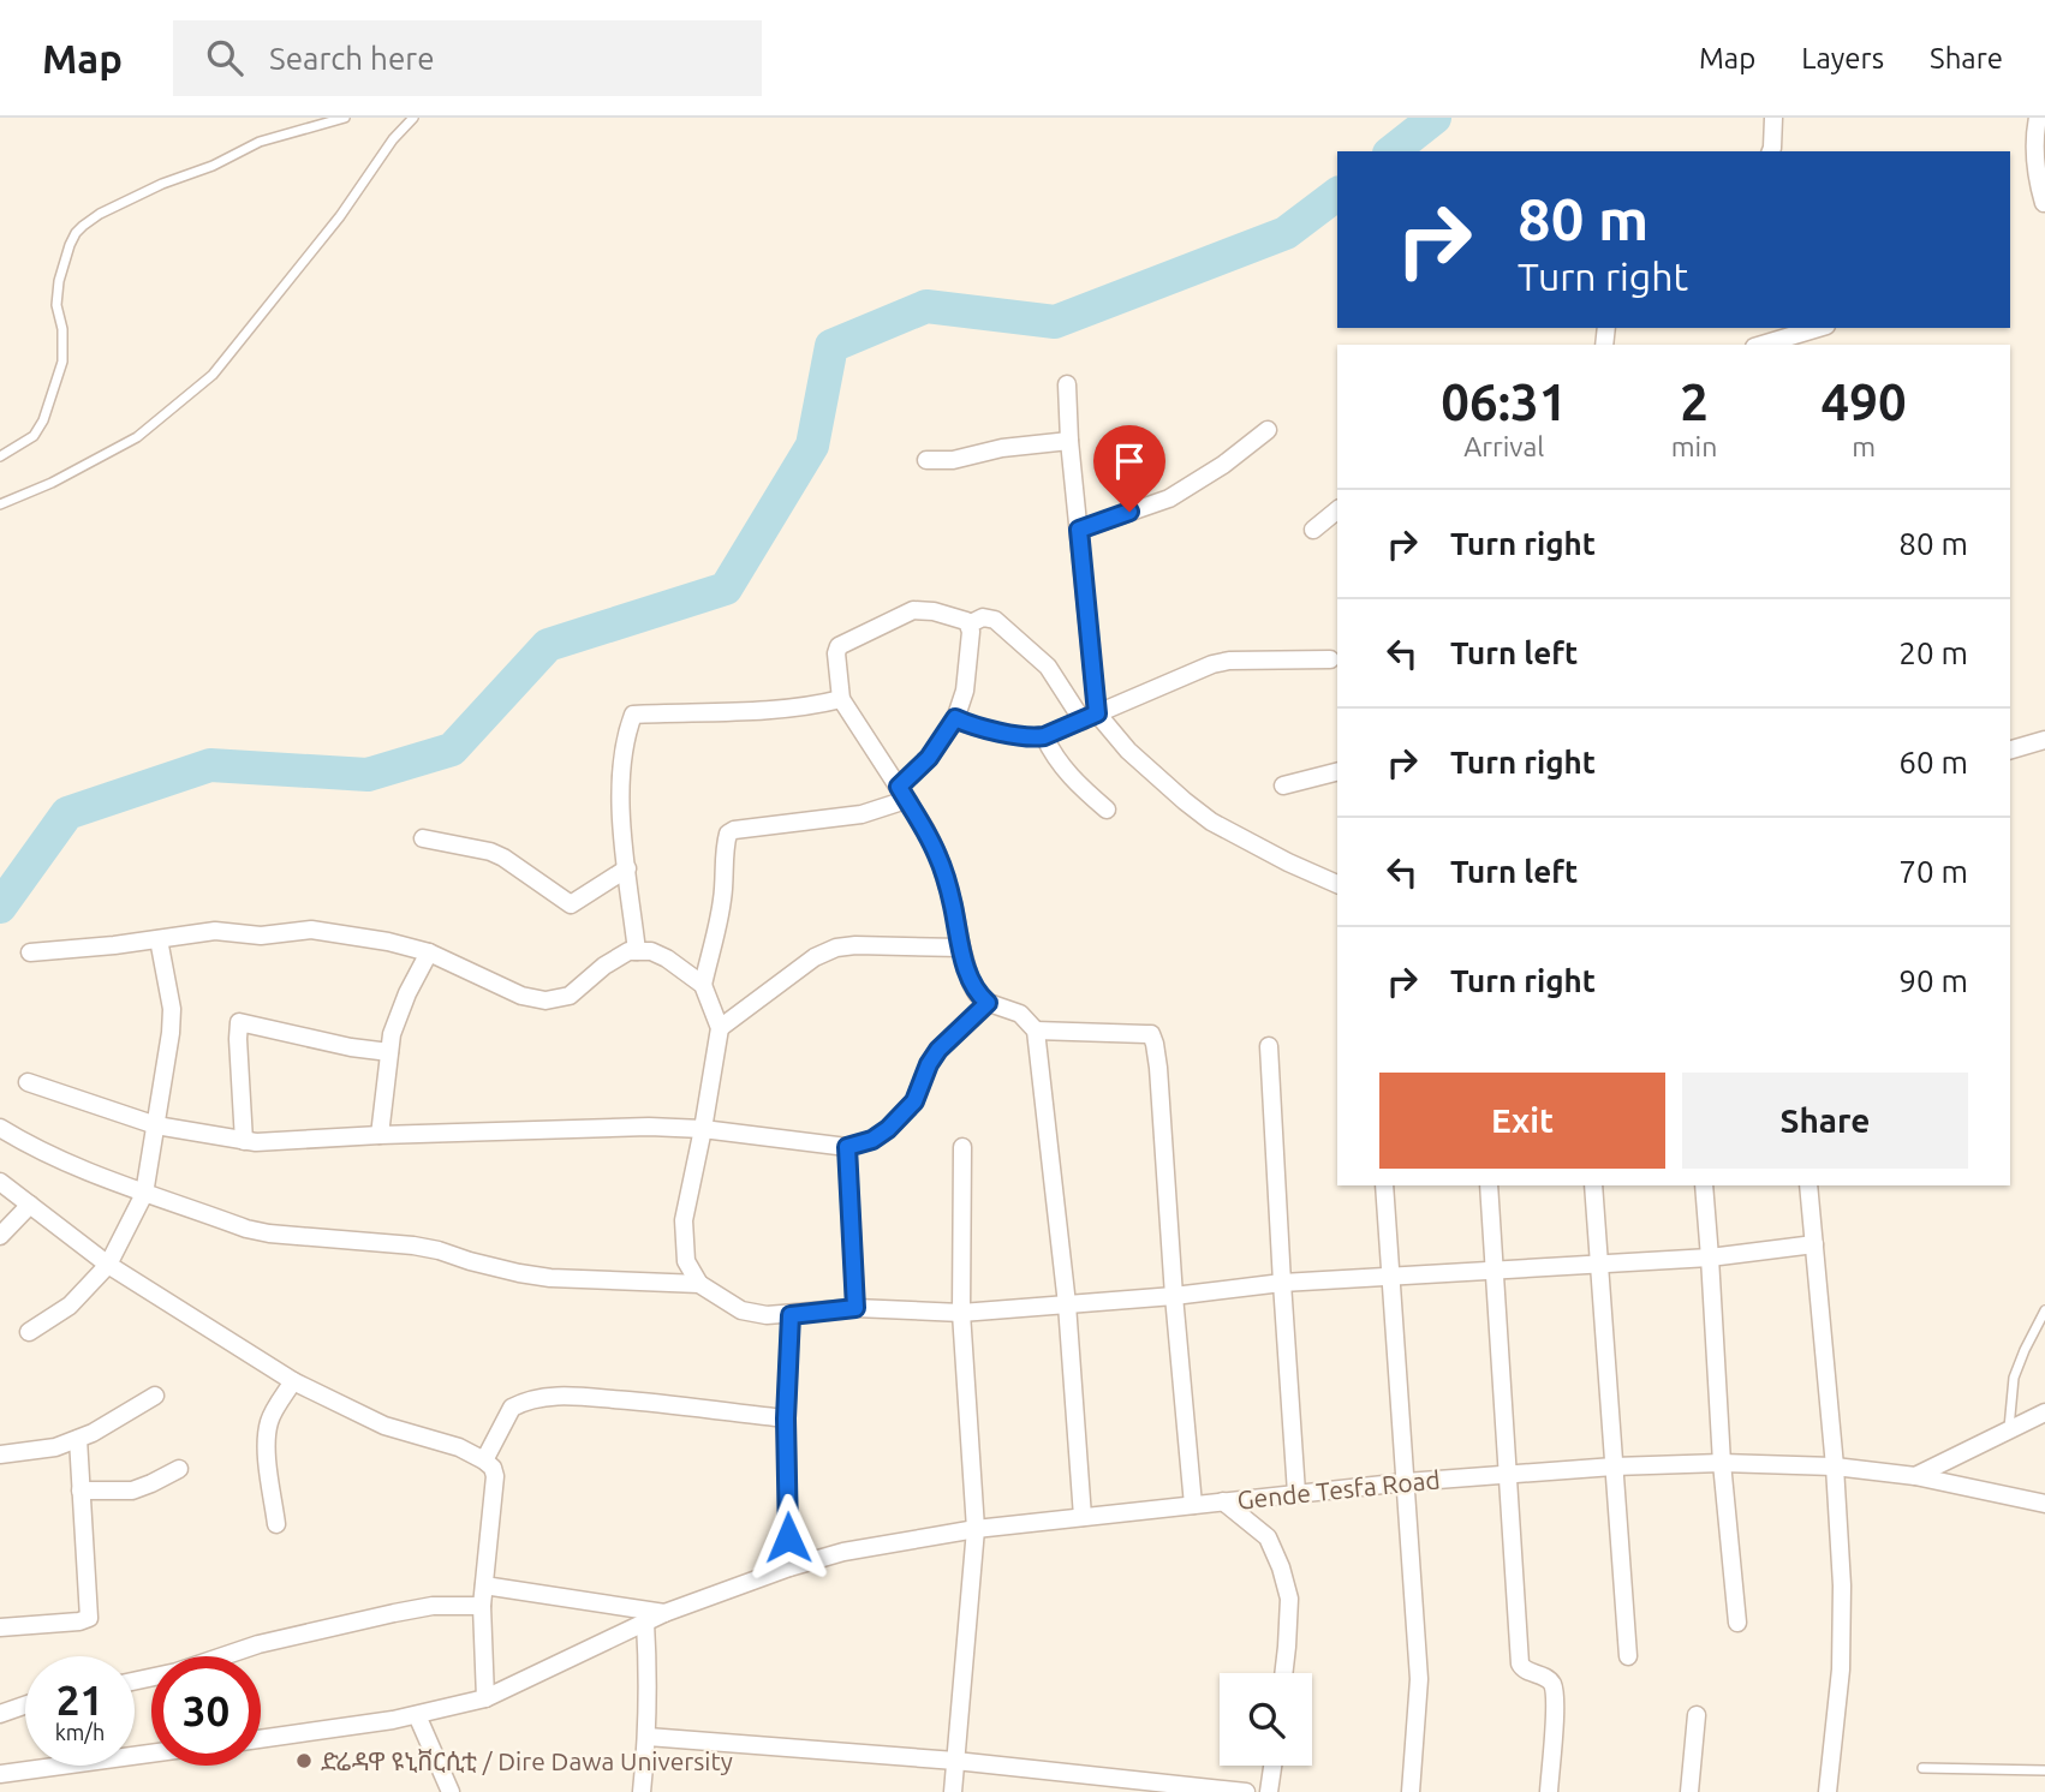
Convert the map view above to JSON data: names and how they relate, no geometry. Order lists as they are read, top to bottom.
{
  "streets": {
    "street": ["Gende Tesfa Road"]
  },
  "places": ["ድሬዳዋ ዩኒቨርሲቲ / Dire Dawa University"],
  "page": {
    "header": "Map",
    "search": "Search here",
    "nav": ["Map", "Layers", "Share"],
    "turn": ["80 m", "Turn right"],
    "eta": [
      "06:31",
      "Arrival",
      "2",
      "min",
      "490",
      "m"
    ],
    "list": [
      {
        "name": "Turn right",
        "value": "80 m"
      },
      {
        "name": "Turn left",
        "value": "20 m"
      },
      {
        "name": "Turn right",
        "value": "60 m"
      },
      {
        "name": "Turn left",
        "value": "70 m"
      },
      {
        "name": "Turn right",
        "value": "90 m"
      }
    ],
    "buttons": ["Exit", "Share"],
    "speed": "21 km/h",
    "limit": "30"
  }
}
